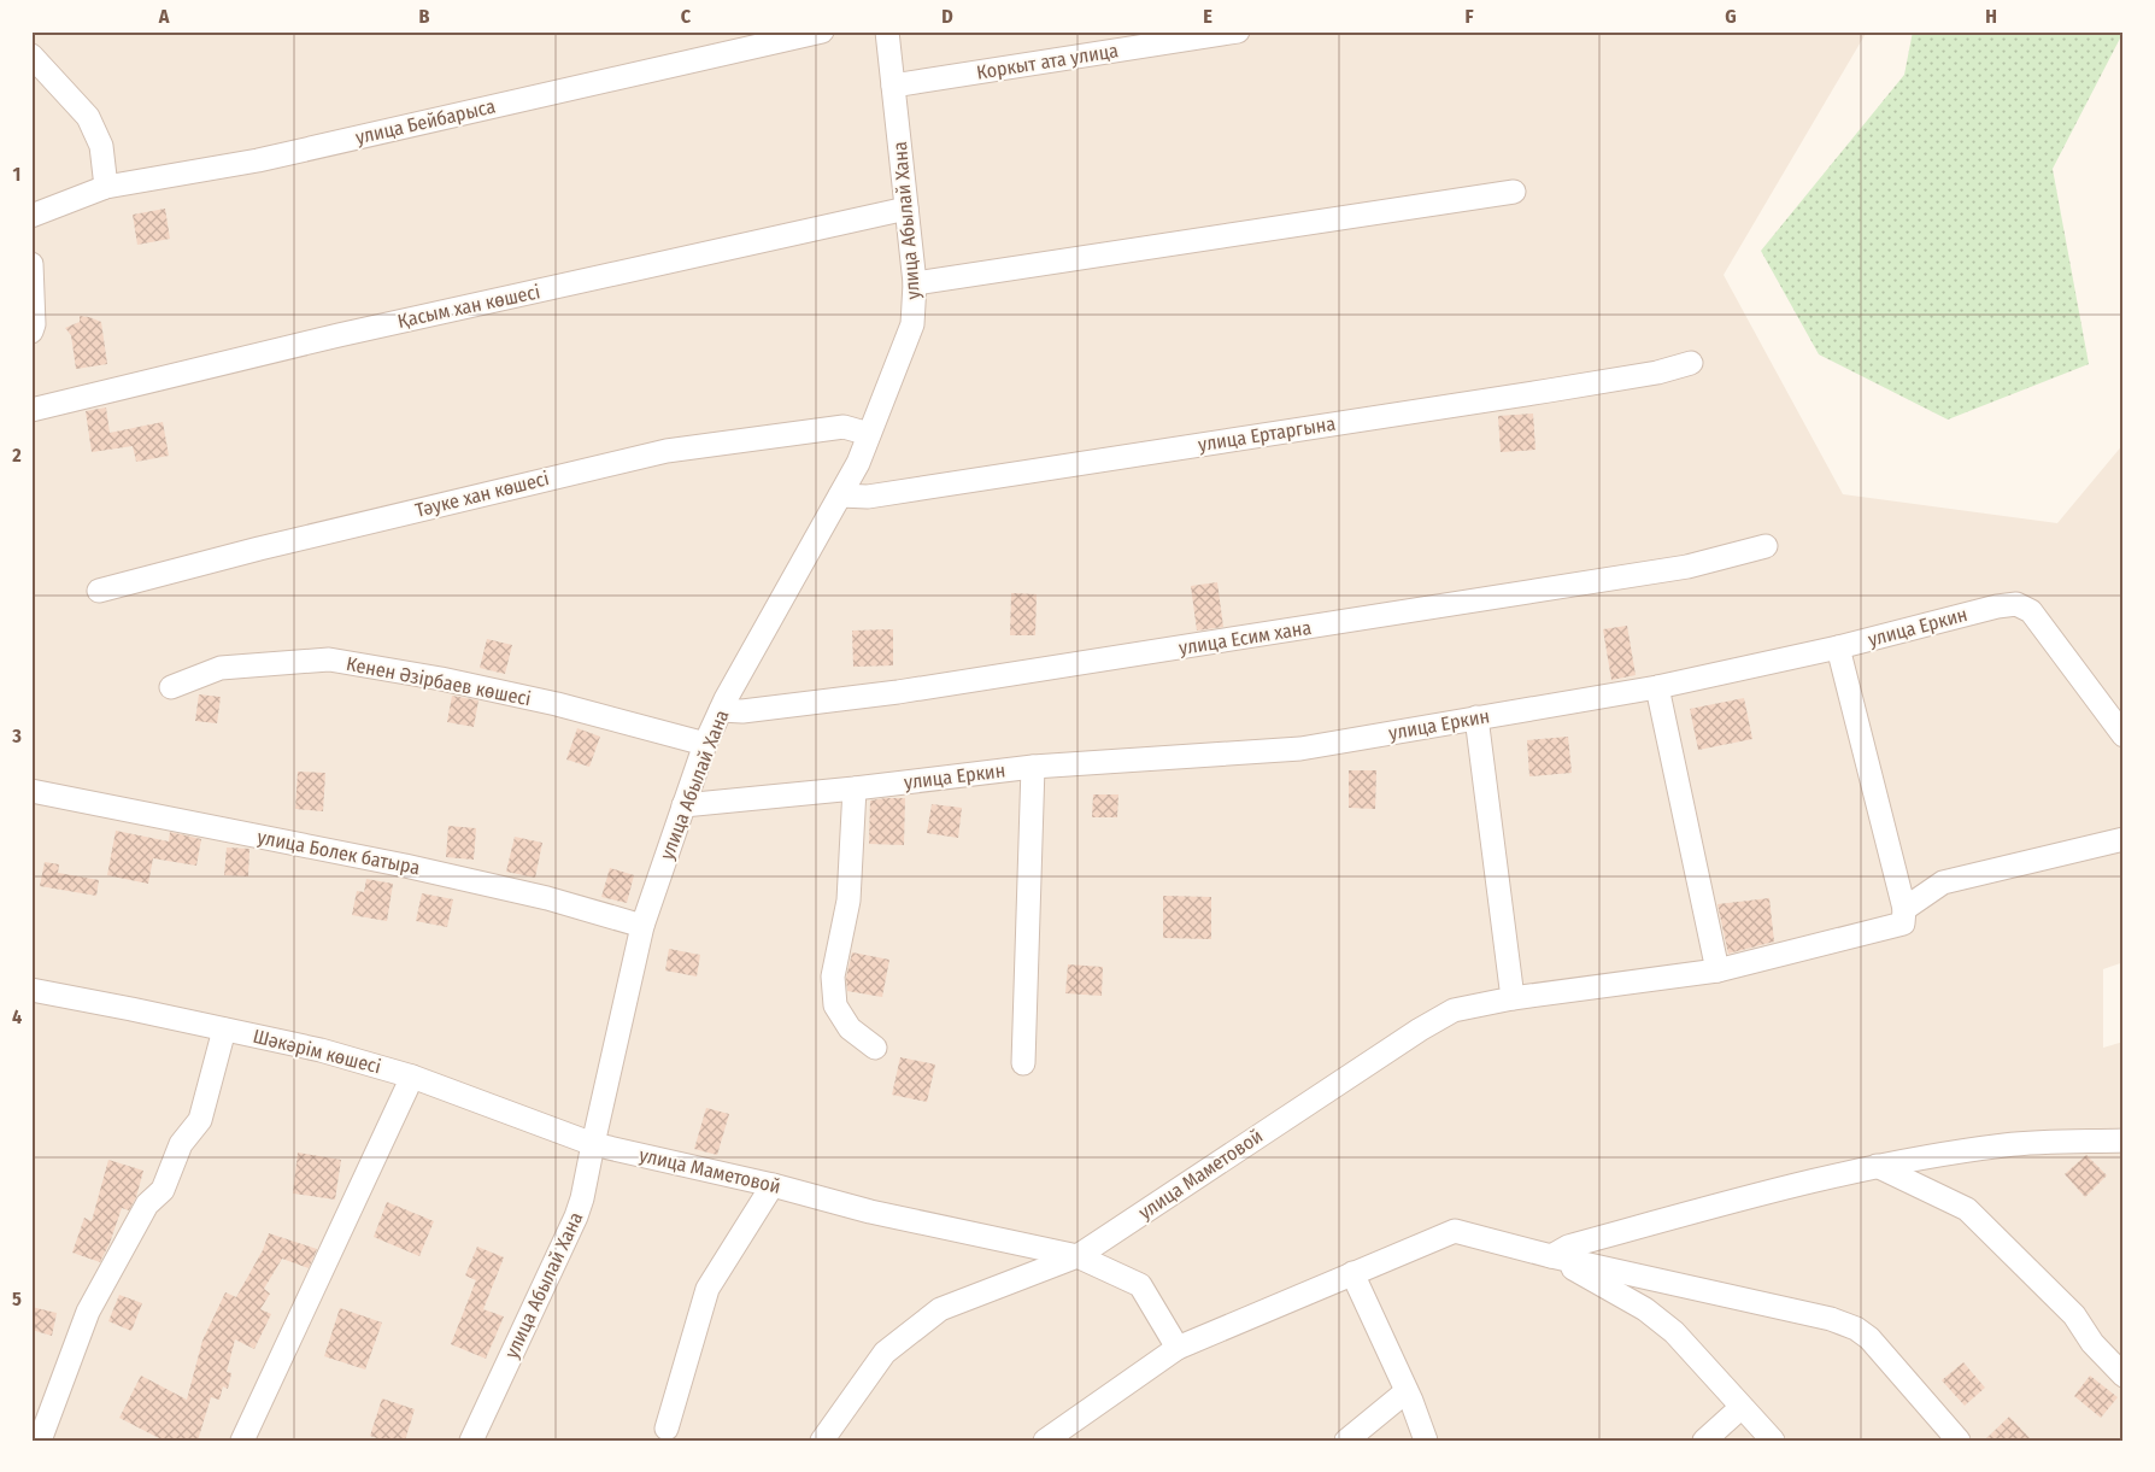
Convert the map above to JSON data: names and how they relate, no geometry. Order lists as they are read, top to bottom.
{
  "streets": {
    "street": [
      "Коркыт ата улица",
      "улица Бейбарыса",
      "улица Абылай Хана",
      "Қасым хан көшесі",
      "улица Ертаргына",
      "Тәуке хан көшесі",
      "улица Еркин",
      "улица Есим хана",
      "Кенен Әзірбаев көшесі",
      "улица Болек батыра",
      "Шәкәрім көшесі",
      "улица Маметовой"
    ]
  },
  "crossings": [
    ["Коркыт ата улица", "улица Абылай Хана"],
    ["улица Абылай Хана", "Қасым хан көшесі"],
    ["улица Абылай Хана", "улица Ертаргына"],
    ["улица Абылай Хана", "Тәуке хан көшесі"],
    ["улица Абылай Хана", "улица Еркин"],
    ["улица Абылай Хана", "улица Есим хана"],
    ["улица Абылай Хана", "Кенен Әзірбаев көшесі"],
    ["улица Абылай Хана", "улица Болек батыра"],
    ["улица Абылай Хана", "Шәкәрім көшесі"],
    ["улица Абылай Хана", "улица Маметовой"],
    ["Шәкәрім көшесі", "улица Маметовой"]
  ],
  "grid": {
    "columns": [
      "A",
      "B",
      "C",
      "D",
      "E",
      "F",
      "G",
      "H"
    ],
    "rows": [
      "1",
      "2",
      "3",
      "4",
      "5"
    ]
  }
}
